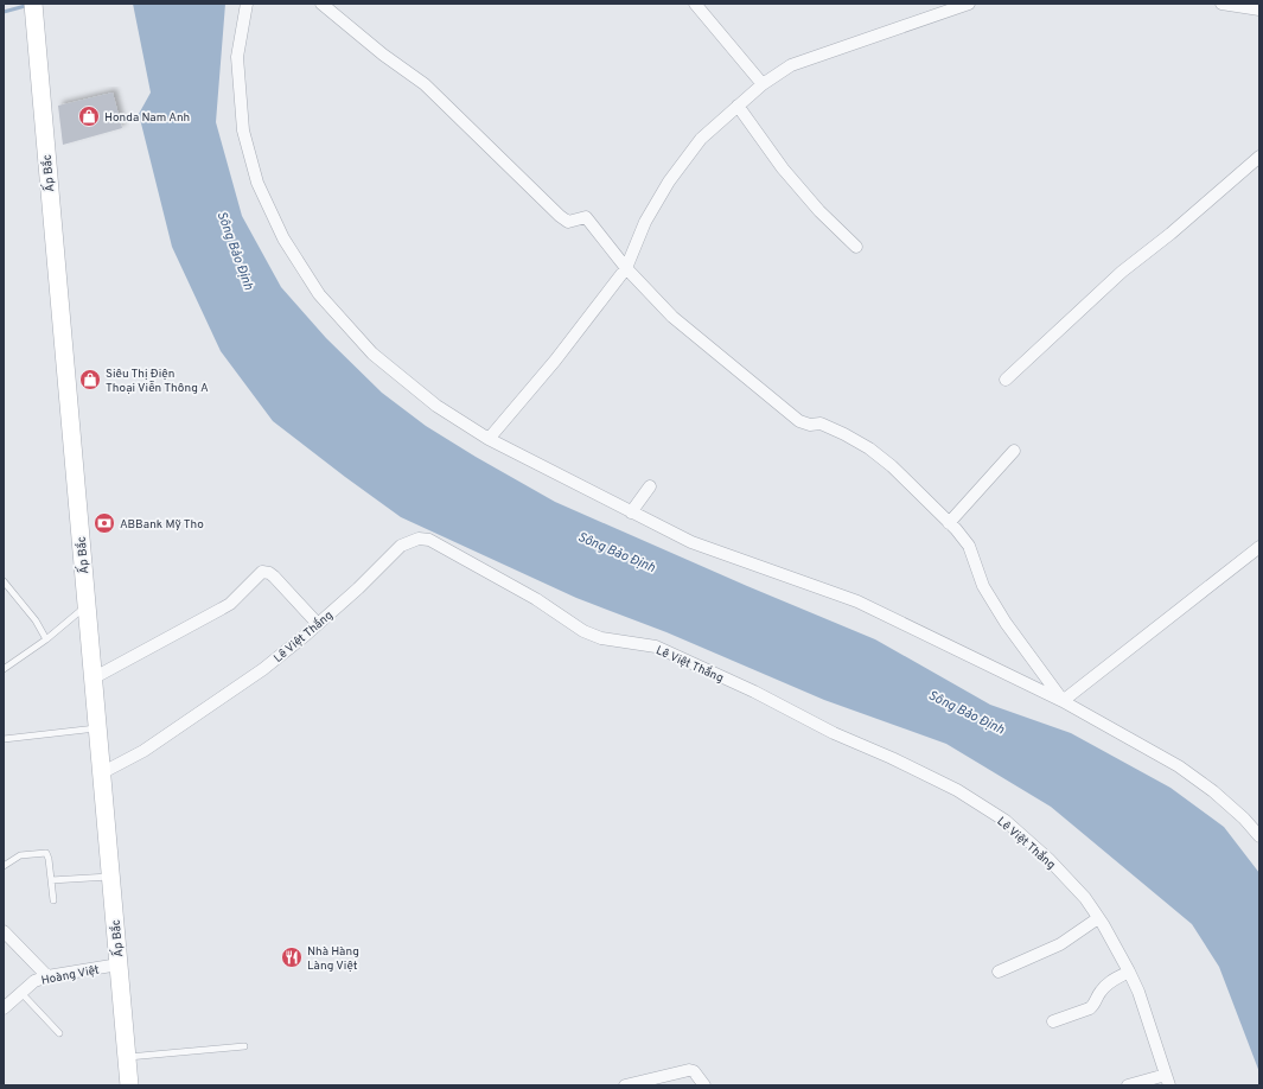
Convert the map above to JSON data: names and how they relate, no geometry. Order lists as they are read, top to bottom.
{
  "streets": {
    "main road": ["Ấp Bắc"],
    "street": ["Lê Việt Thắng", "Hoàng Việt"]
  },
  "crossings": [
    ["Ấp Bắc", "Lê Việt Thắng"],
    ["Ấp Bắc", "Hoàng Việt"]
  ],
  "water": ["Sông Bảo Định"],
  "places": {
    "shop": ["Honda Nam Anh", "Siêu Thị Điện Thoại Viễn Thông A"],
    "bank": ["ABBank Mỹ Tho"],
    "restaurant": ["Nhà Hàng Làng Việt"]
  }
}
